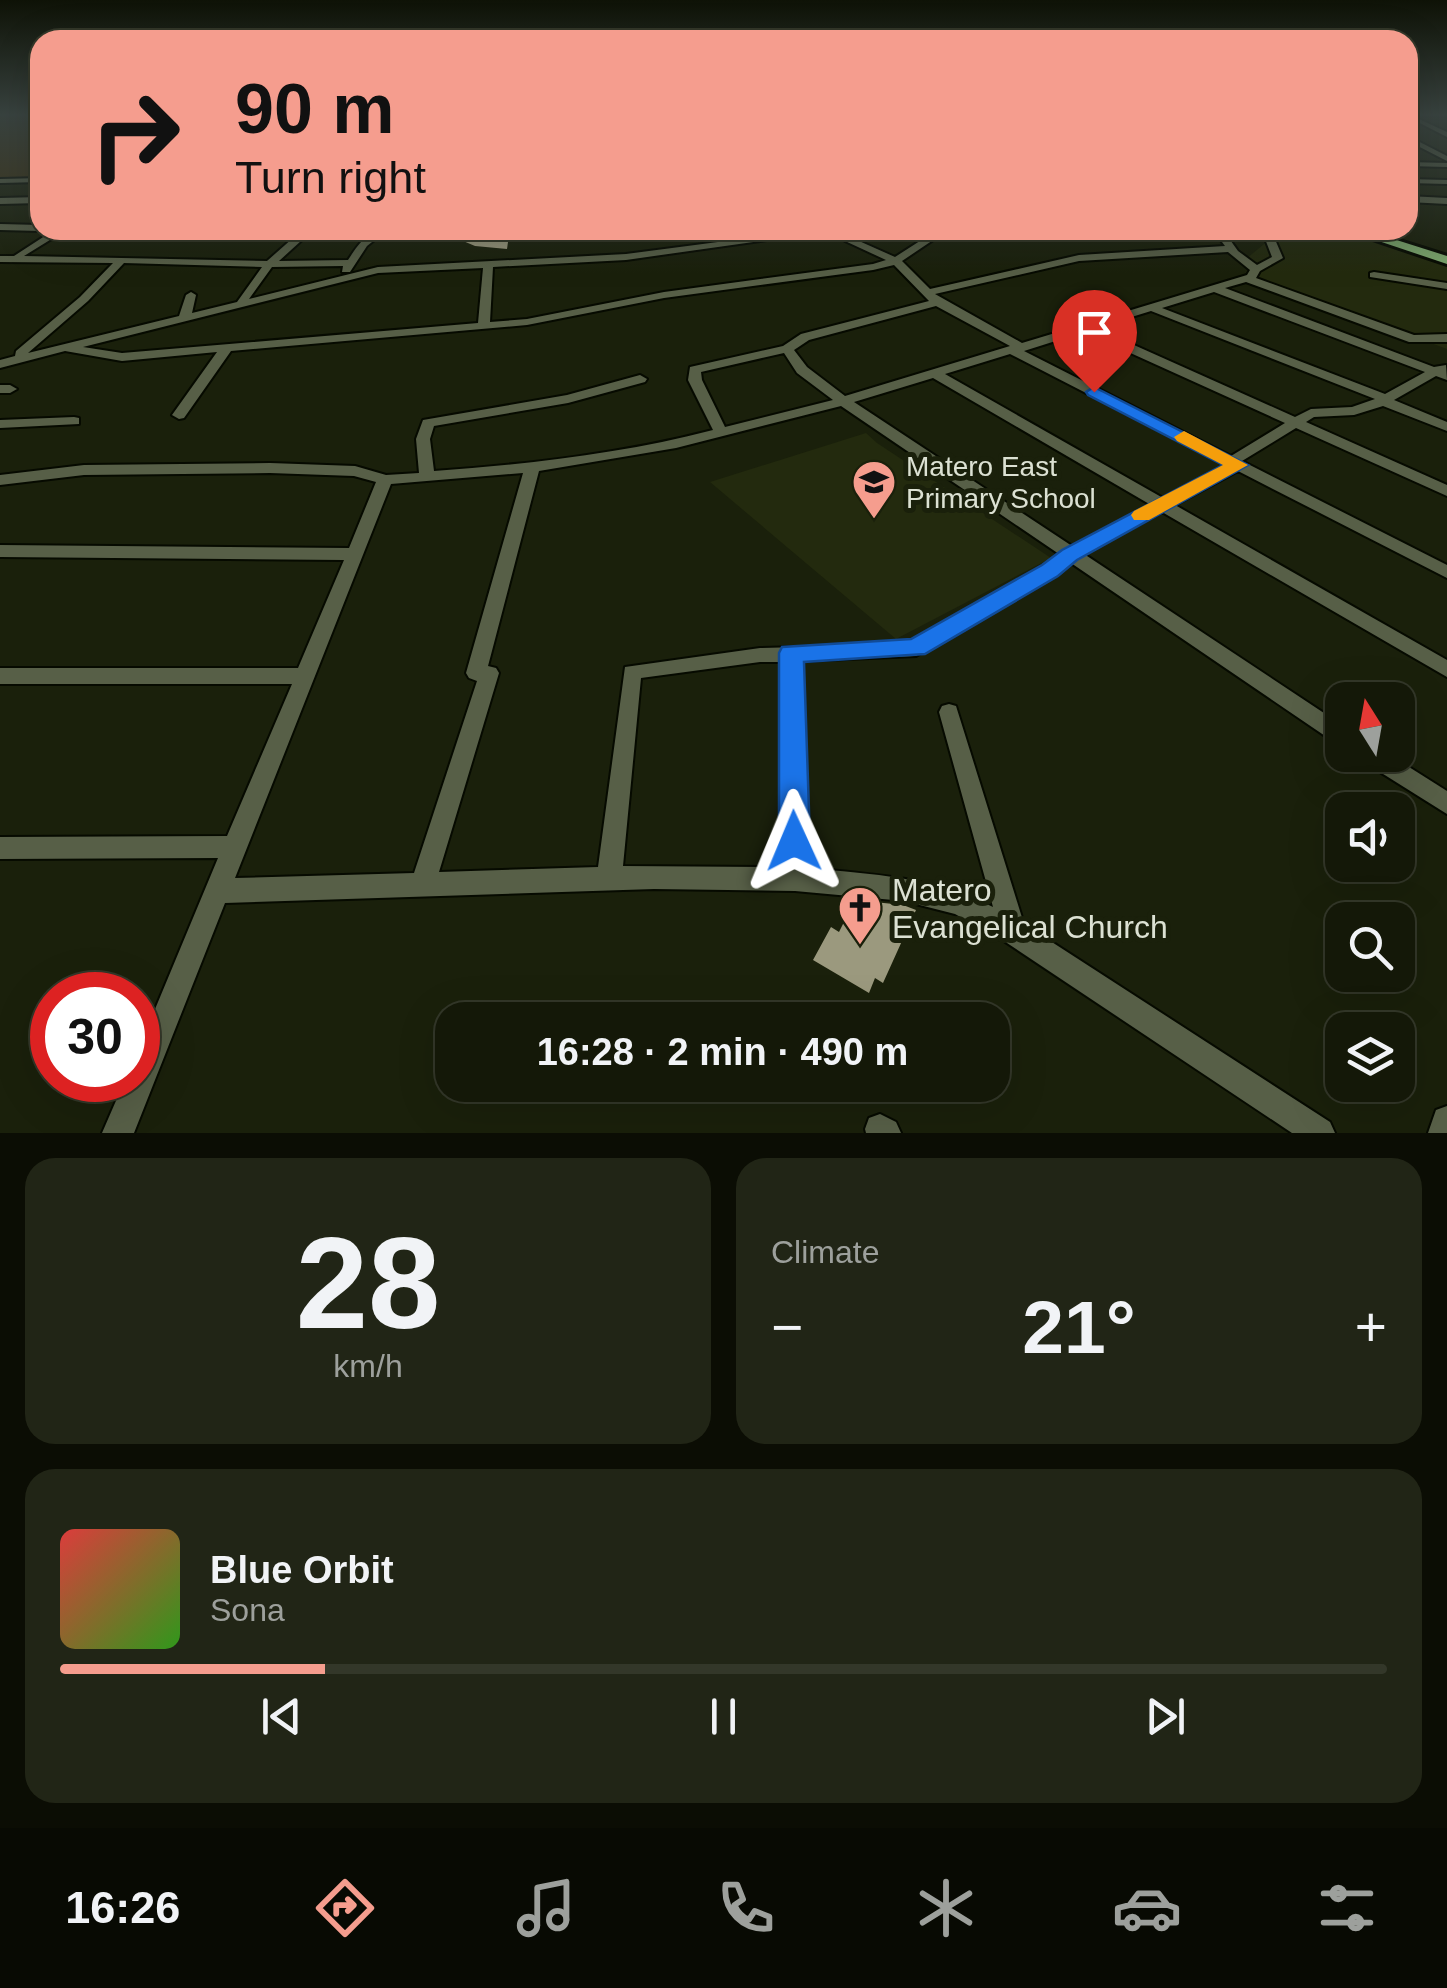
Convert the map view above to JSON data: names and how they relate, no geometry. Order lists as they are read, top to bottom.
{
  "places": {
    "school or university": ["Matero East Primary School"],
    "church": ["Matero Evangelical Church"]
  },
  "north": "top",
  "page": {
    "turn": ["90 m", "Turn right"],
    "limit": "30",
    "trip": "16:28 · 2 min · 490 m",
    "tile": [
      ["28", "km/h"],
      "Climate"
    ],
    "heat": ["−", "21°", "+"],
    "song": ["Blue Orbit", "Sona"],
    "tabs": "16:26"
  }
}
